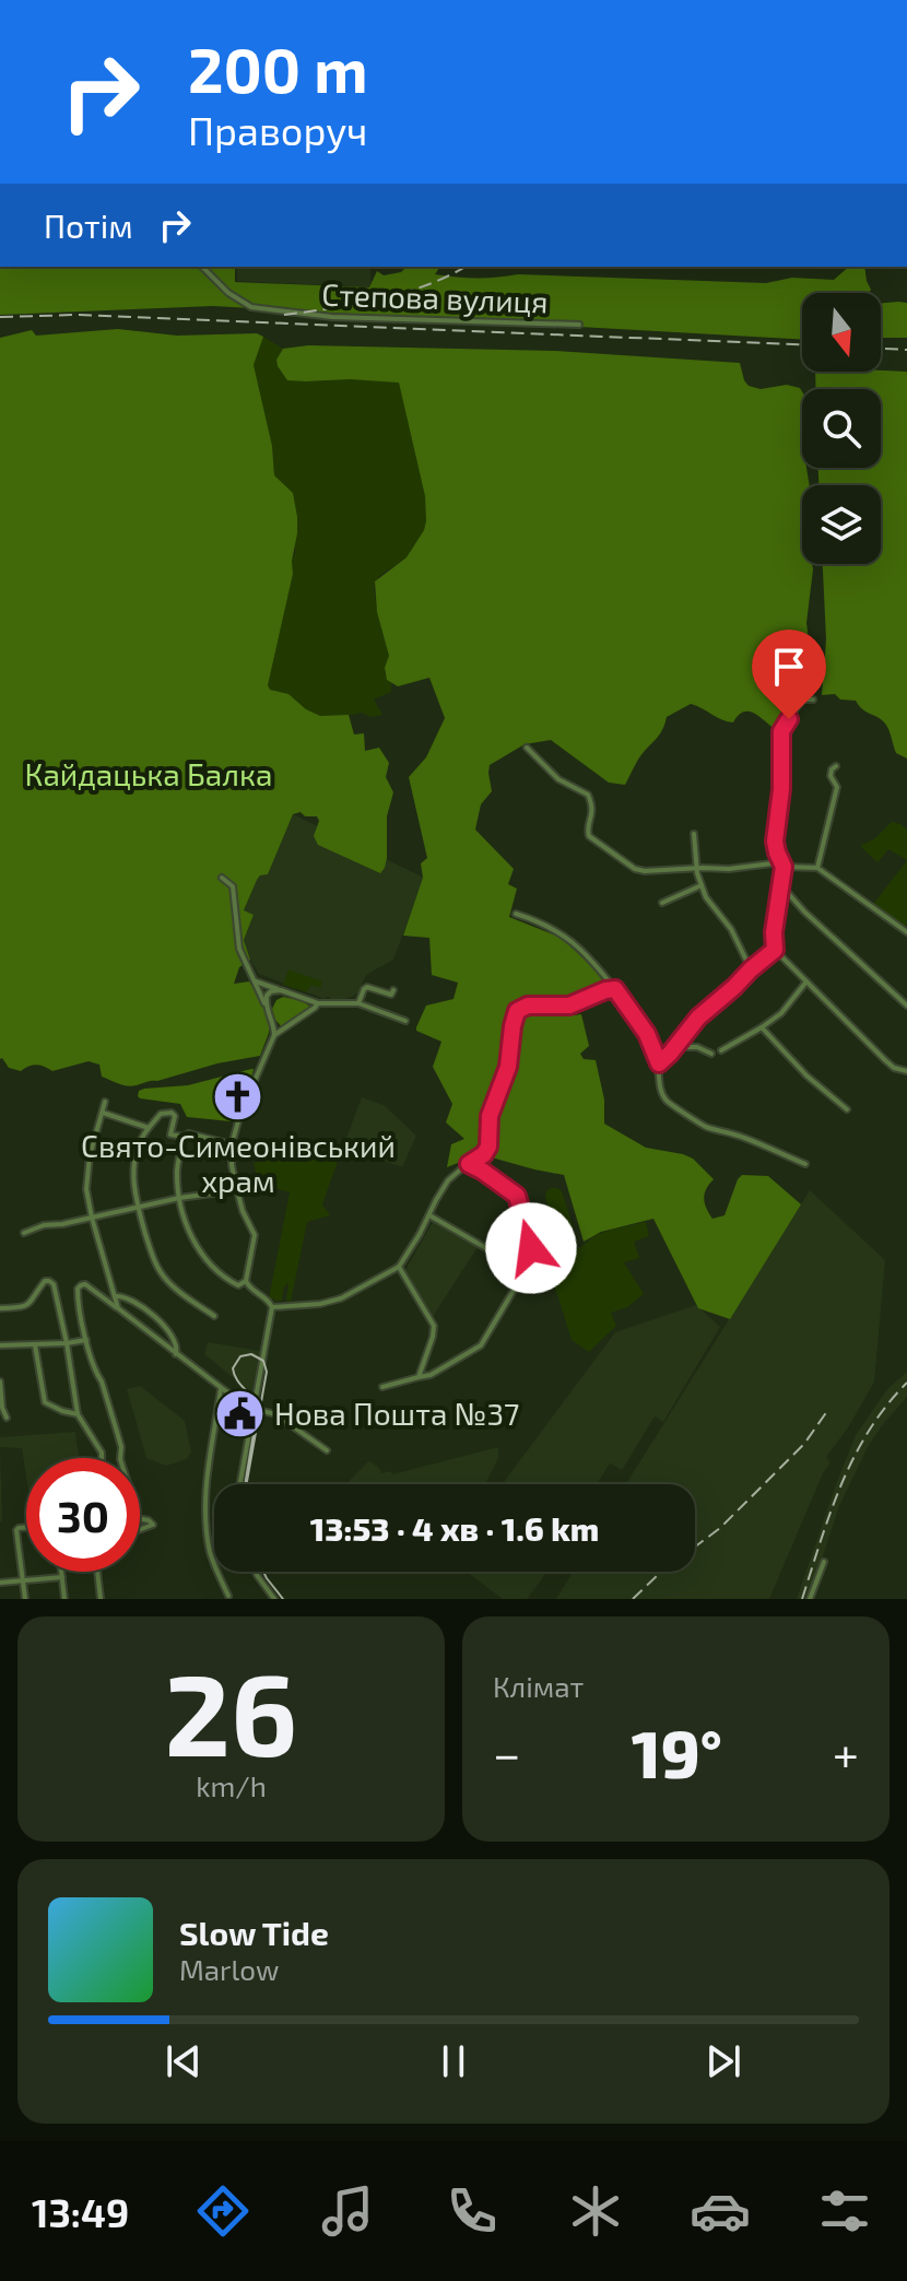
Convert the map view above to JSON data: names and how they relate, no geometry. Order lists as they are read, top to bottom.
{
  "streets": {
    "street": ["Степова вулиця"]
  },
  "parks": ["Кайдацька Балка"],
  "places": {
    "church": ["Свято-Симеонівський храм"],
    "public building": ["Нова Пошта №37"]
  },
  "north": "bottom",
  "page": {
    "turn": ["200 m", "Праворуч"],
    "then": "Потім",
    "limit": "30",
    "trip": "13:53 · 4 хв · 1.6 km",
    "tile": [
      ["26", "km/h"],
      "Клімат"
    ],
    "heat": ["−", "19°", "+"],
    "song": ["Slow Tide", "Marlow"],
    "tabs": "13:49"
  }
}
